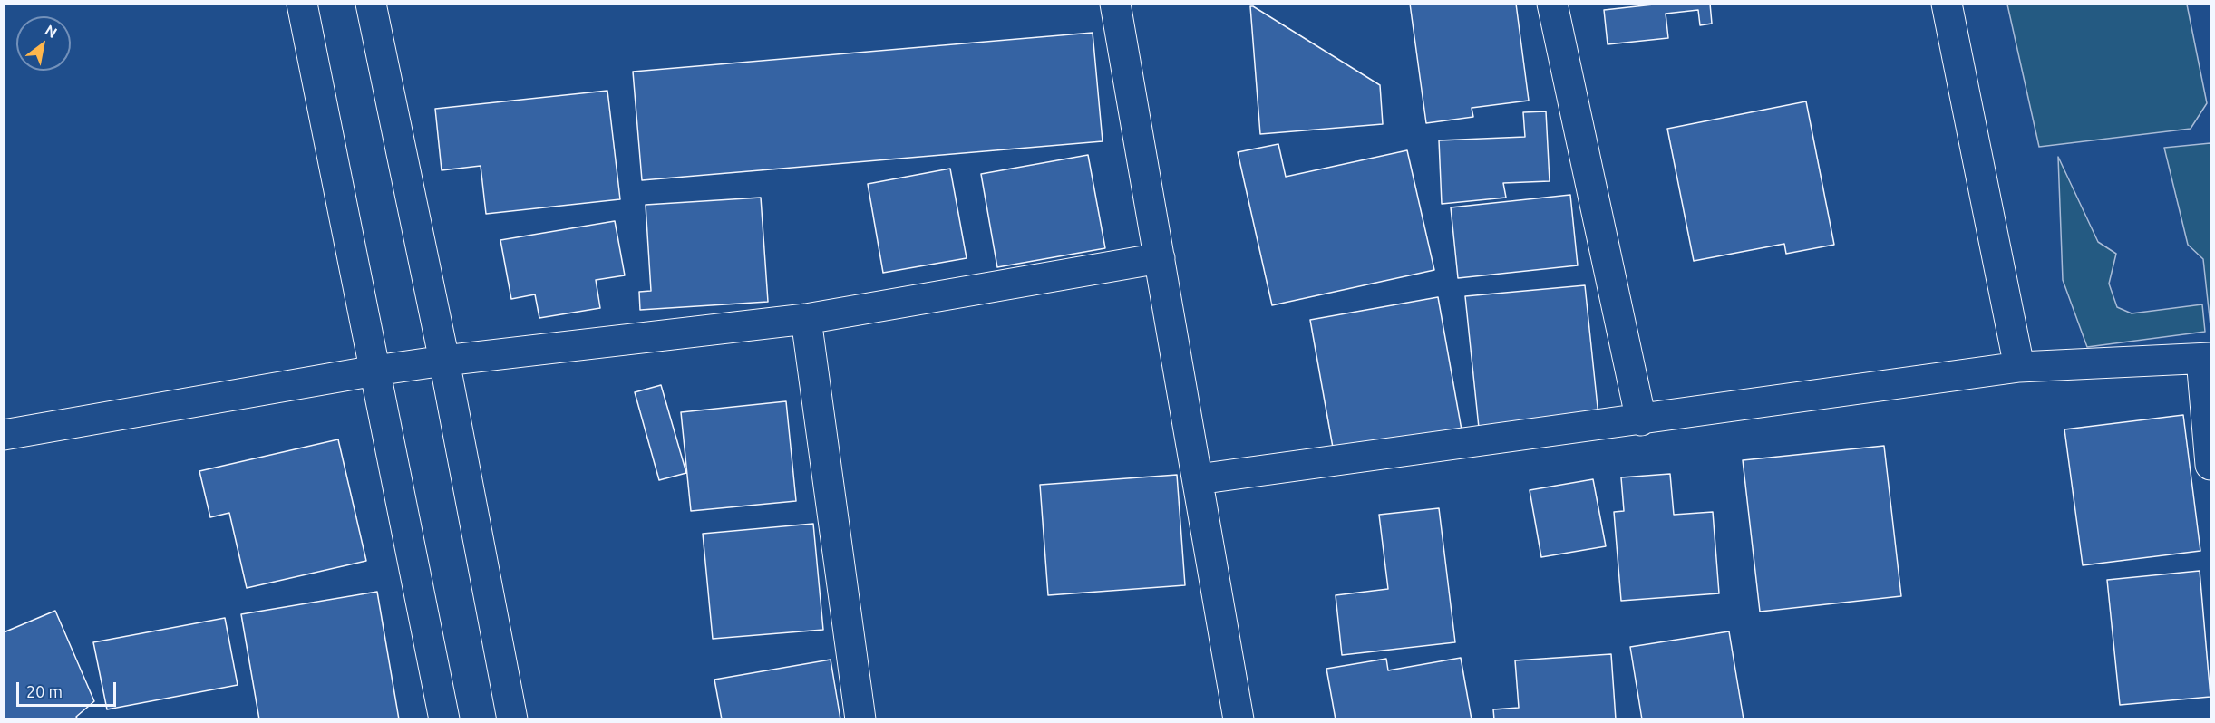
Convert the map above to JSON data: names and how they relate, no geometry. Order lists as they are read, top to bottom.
{
  "scale_bar": "20 m",
  "north": "top right"
}
